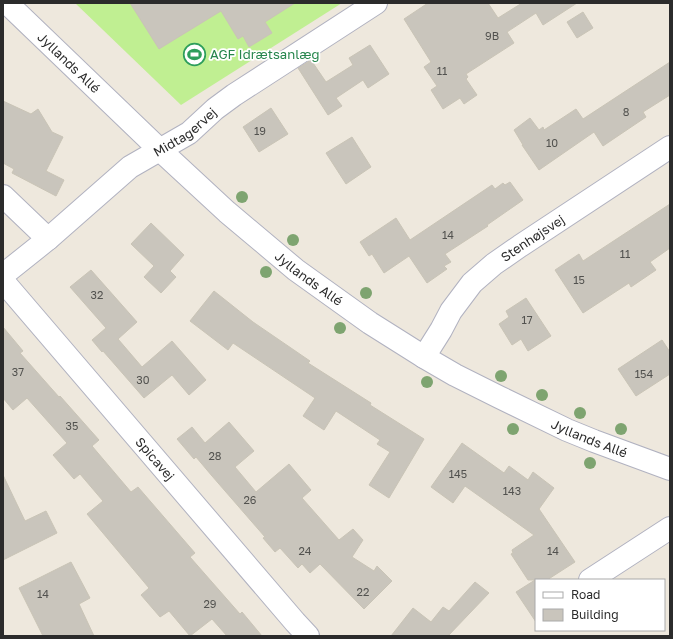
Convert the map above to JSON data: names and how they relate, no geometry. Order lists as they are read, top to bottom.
{
  "streets": {
    "street": [
      "Jyllands Allé",
      "Midtagervej",
      "Stenhøjsvej",
      "Spicavej"
    ]
  },
  "crossings": [
    ["Jyllands Allé", "Midtagervej"],
    ["Jyllands Allé", "Stenhøjsvej"]
  ],
  "places": {
    "sports": ["AGF Idrætsanlæg"]
  },
  "house_numbers": [
    "9B",
    "11",
    "8",
    "19",
    "10",
    "14",
    "11",
    "15",
    "32",
    "17",
    "37",
    "154",
    "30",
    "35",
    "28",
    "145",
    "143",
    "26",
    "24",
    "14",
    "22",
    "14",
    "29"
  ],
  "legend": ["Road", "Building"]
}
